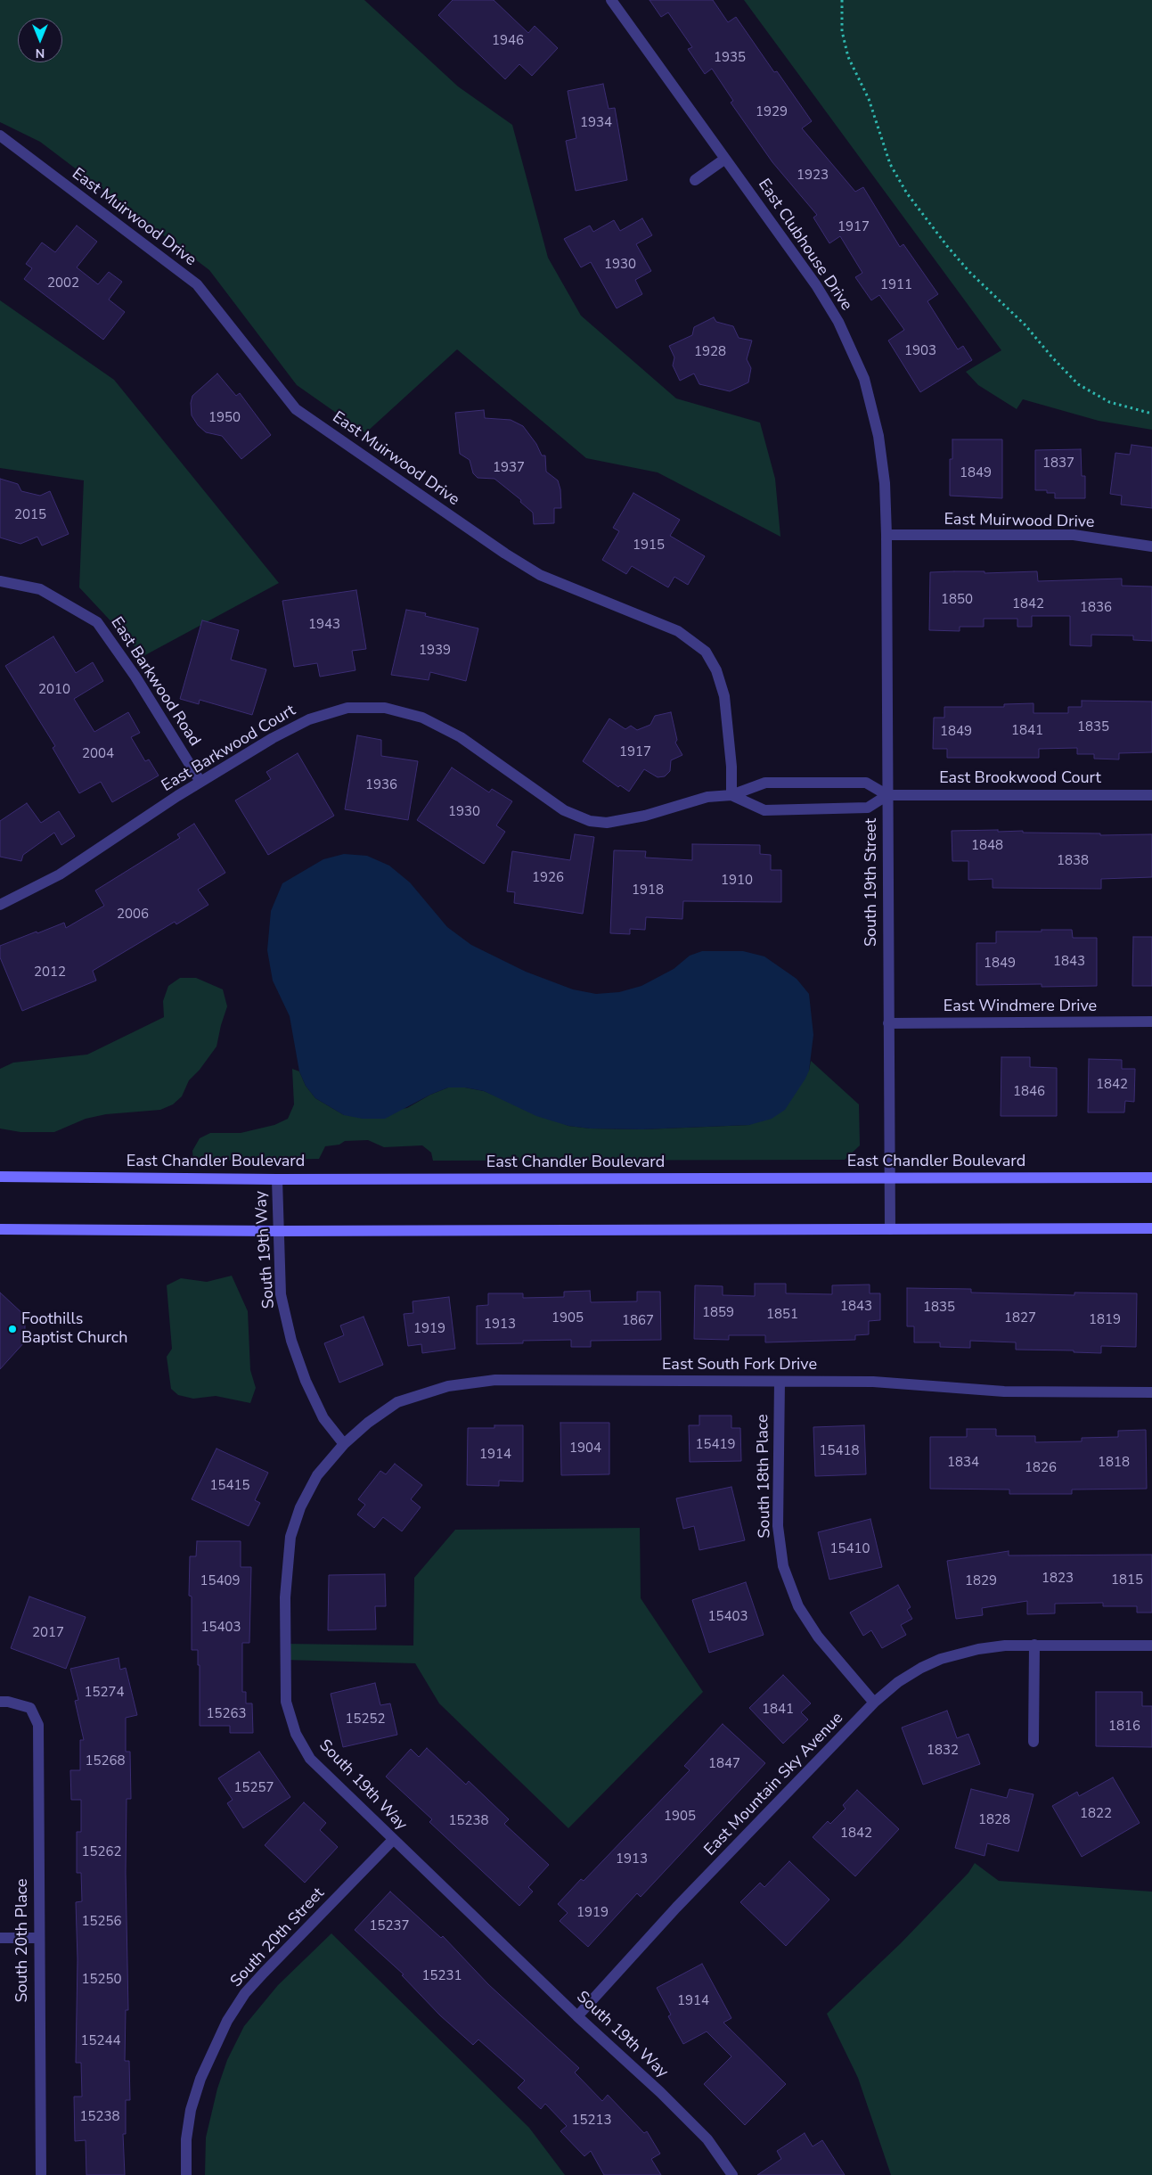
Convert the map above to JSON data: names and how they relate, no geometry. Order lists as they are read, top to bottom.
{
  "streets": {
    "main road": ["East Chandler Boulevard"],
    "street": [
      "East Muirwood Drive",
      "East Clubhouse Drive",
      "East Barkwood Road",
      "East Barkwood Court",
      "East Brookwood Court",
      "South 19th Street",
      "East Windmere Drive",
      "South 19th Way",
      "East South Fork Drive",
      "South 18th Place",
      "East Mountain Sky Avenue",
      "South 20th Street",
      "South 20th Place"
    ]
  },
  "crossings": [
    ["East Muirwood Drive", "East Clubhouse Drive"],
    ["East Muirwood Drive", "East Barkwood Court"],
    ["East Muirwood Drive", "South 19th Street"],
    ["East Clubhouse Drive", "South 19th Street"],
    ["East Barkwood Road", "East Barkwood Court"],
    ["East Barkwood Court", "East Brookwood Court"],
    ["East Barkwood Court", "South 19th Street"],
    ["East Brookwood Court", "South 19th Street"],
    ["South 19th Street", "East Windmere Drive"],
    ["South 19th Street", "East Chandler Boulevard"],
    ["East Chandler Boulevard", "South 19th Way"],
    ["South 19th Way", "East South Fork Drive"],
    ["South 19th Way", "East Mountain Sky Avenue"],
    ["South 19th Way", "South 20th Street"],
    ["East South Fork Drive", "South 18th Place"],
    ["South 18th Place", "East Mountain Sky Avenue"]
  ],
  "places": ["Foothills Baptist Church"],
  "house_numbers": [
    "1946",
    "1935",
    "1929",
    "1934",
    "1923",
    "1917",
    "1930",
    "2002",
    "1911",
    "1903",
    "1928",
    "1950",
    "1837",
    "1937",
    "1849",
    "2015",
    "1915",
    "1850",
    "1842",
    "1836",
    "1943",
    "1939",
    "2010",
    "1835",
    "1841",
    "1849",
    "1917",
    "2004",
    "1936",
    "1930",
    "1848",
    "1838",
    "1926",
    "1910",
    "1918",
    "2006",
    "1843",
    "1849",
    "2012",
    "1842",
    "1846",
    "1843",
    "1835",
    "1859",
    "1851",
    "1905",
    "1827",
    "1819",
    "1867",
    "1913",
    "1919",
    "15419",
    "1904",
    "15418",
    "1914",
    "1834",
    "1818",
    "1826",
    "15415",
    "15410",
    "1823",
    "1815",
    "15409",
    "1829",
    "15403",
    "15403",
    "2017",
    "15274",
    "1841",
    "15263",
    "15252",
    "1816",
    "1832",
    "15268",
    "1847",
    "15257",
    "1822",
    "1905",
    "1828",
    "15238",
    "1842",
    "15262",
    "1913",
    "1919",
    "15256",
    "15237",
    "15231",
    "15250",
    "1914",
    "15244",
    "15238",
    "15213"
  ],
  "north": "bottom"
}
